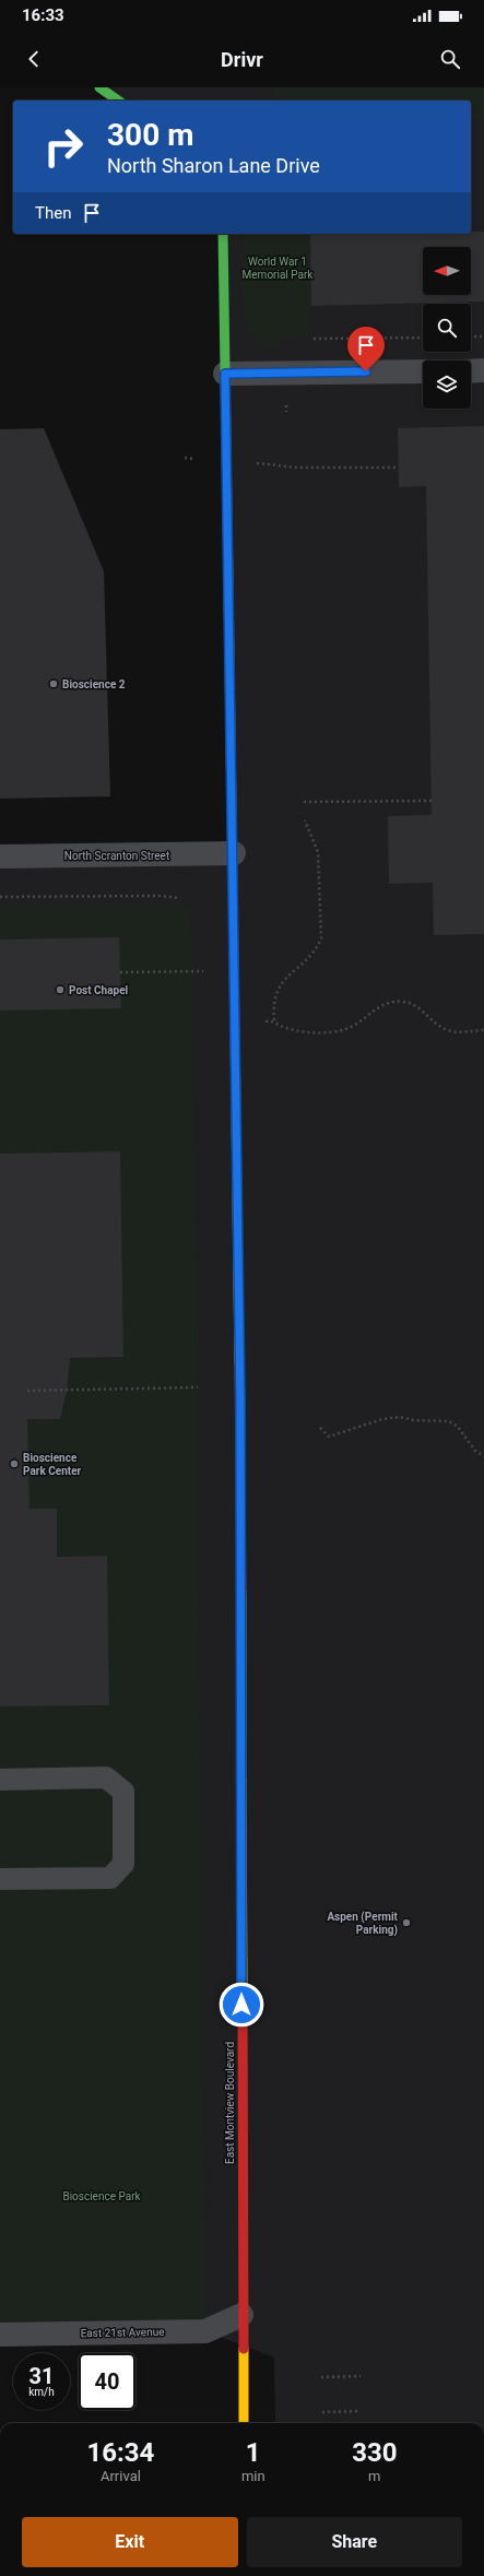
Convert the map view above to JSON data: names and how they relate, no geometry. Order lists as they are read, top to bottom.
{
  "streets": {
    "street": ["North Scranton Street", "East Montview Boulevard", "East 21st Avenue"]
  },
  "crossings": [
    ["North Scranton Street", "East Montview Boulevard"],
    ["East Montview Boulevard", "East 21st Avenue"]
  ],
  "parks": ["World War 1 Memorial Park", "Bioscience Park"],
  "places": [
    "Bioscience 2",
    "Post Chapel",
    "Bioscience Park Center",
    "Aspen (Permit Parking)"
  ],
  "north": "left",
  "page": {
    "status": "16:33",
    "header": "Drivr",
    "turn": ["300 m", "North Sharon Lane Drive"],
    "then": "Then",
    "speed": "31 km/h",
    "limit": "40",
    "eta": [
      "16:34",
      "Arrival",
      "1",
      "min",
      "330",
      "m"
    ],
    "buttons": ["Exit", "Share"]
  }
}
